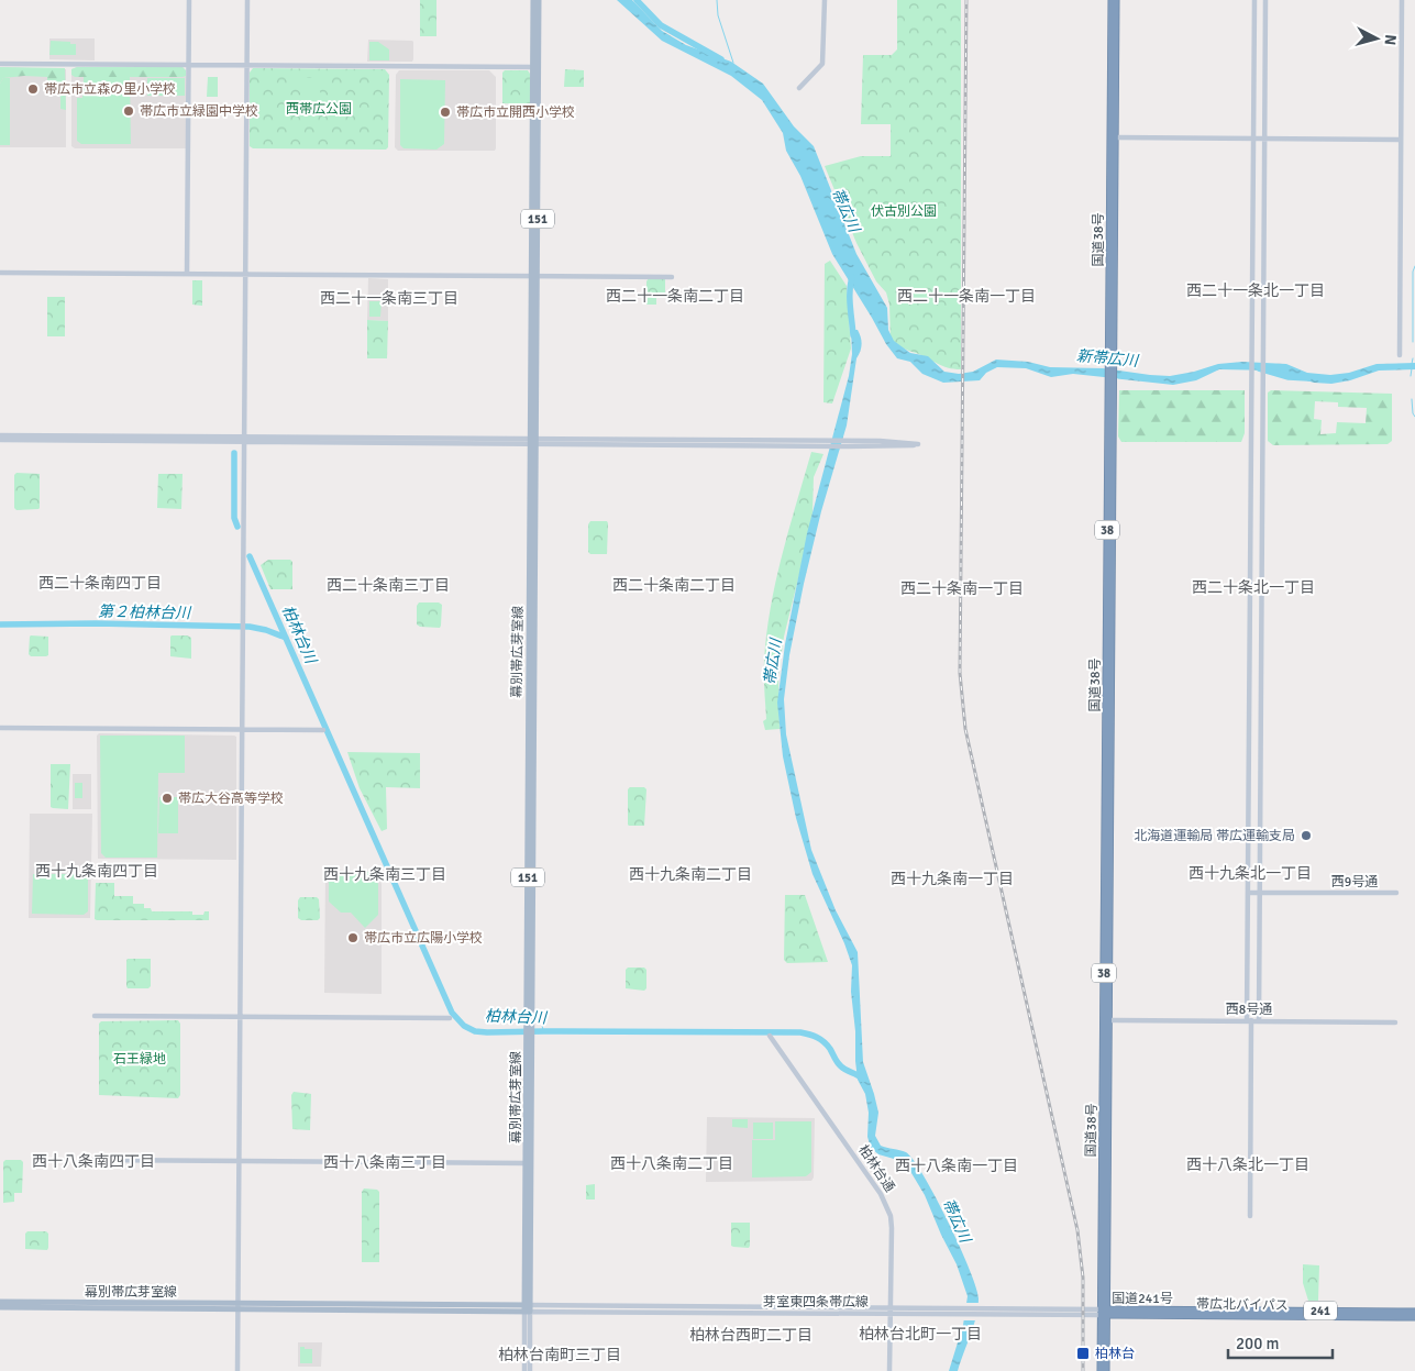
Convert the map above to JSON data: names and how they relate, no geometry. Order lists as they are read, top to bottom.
{
  "streets": {
    "highway": [
      "国道38号",
      "38",
      "国道241号",
      "帯広北バイパス",
      "241"
    ],
    "main road": ["151", "幕別帯広芽室線"],
    "street": [
      "西9号通",
      "西8号通",
      "柏林台通",
      "芽室東四条帯広線"
    ]
  },
  "crossings": [
    ["国道38号", "西8号通"],
    ["国道38号", "国道241号"],
    ["国道38号", "芽室東四条帯広線"],
    ["国道38号", "帯広北バイパス"],
    ["幕別帯広芽室線", "芽室東四条帯広線"],
    ["柏林台通", "芽室東四条帯広線"],
    ["国道241号", "芽室東四条帯広線"],
    ["国道241号", "帯広北バイパス"],
    ["芽室東四条帯広線", "帯広北バイパス"]
  ],
  "districts": [
    "西二十一条北一丁目",
    "西二十一条南二丁目",
    "西二十一条南一丁目",
    "西二十一条南三丁目",
    "西二十条南四丁目",
    "西二十条南三丁目",
    "西二十条南二丁目",
    "西二十条北一丁目",
    "西二十条南一丁目",
    "西十九条南四丁目",
    "西十九条北一丁目",
    "西十九条南三丁目",
    "西十九条南二丁目",
    "西十九条南一丁目",
    "西十八条南四丁目",
    "西十八条南三丁目",
    "西十八条南二丁目",
    "西十八条北一丁目",
    "西十八条南一丁目",
    "柏林台北町一丁目",
    "柏林台西町二丁目",
    "柏林台南町三丁目"
  ],
  "water": [
    "帯広川",
    "新帯広川",
    "第２柏林台川",
    "柏林台川"
  ],
  "parks": ["西帯広公園", "伏古別公園", "石王緑地"],
  "places": {
    "other": [
      "帯広市立森の里小学校",
      "帯広市立緑園中学校",
      "帯広市立開西小学校",
      "帯広大谷高等学校",
      "北海道運輸局 帯広運輸支局",
      "帯広市立広陽小学校"
    ],
    "transit": ["柏林台"]
  },
  "scale_bar": "200 m",
  "north": "right"
}
